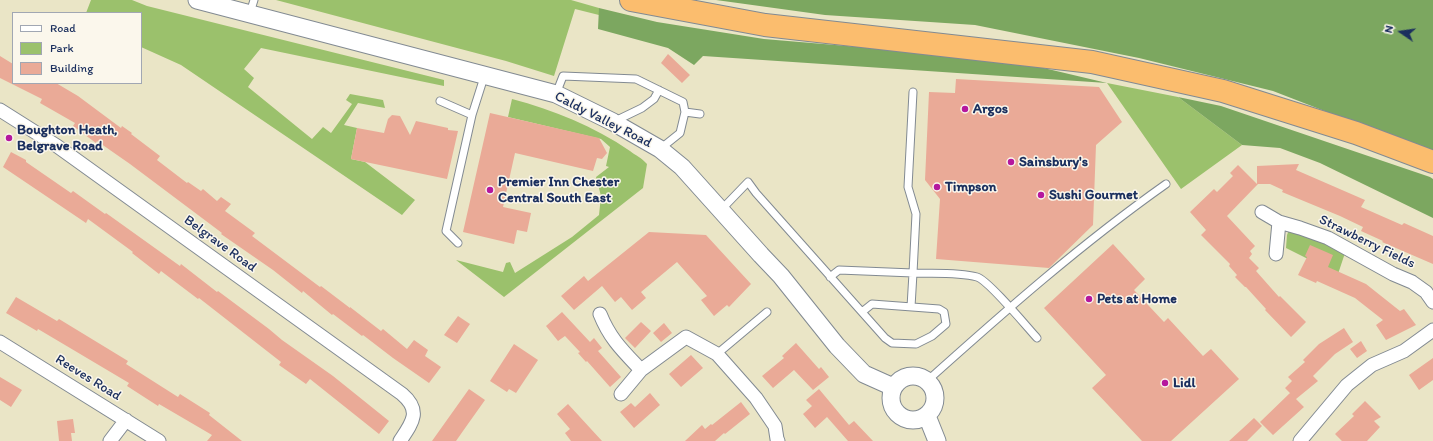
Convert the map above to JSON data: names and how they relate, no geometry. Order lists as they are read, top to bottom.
{
  "streets": {
    "street": [
      "Caldy Valley Road",
      "Strawberry Fields",
      "Belgrave Road",
      "Reeves Road"
    ]
  },
  "places": [
    "Argos",
    "Boughton Heath, Belgrave Road",
    "Sainsbury's",
    "Timpson",
    "Premier Inn Chester Central South East",
    "Sushi Gourmet",
    "Pets at Home",
    "Lidl"
  ],
  "legend": ["Road", "Park", "Building"],
  "north": "left"
}
